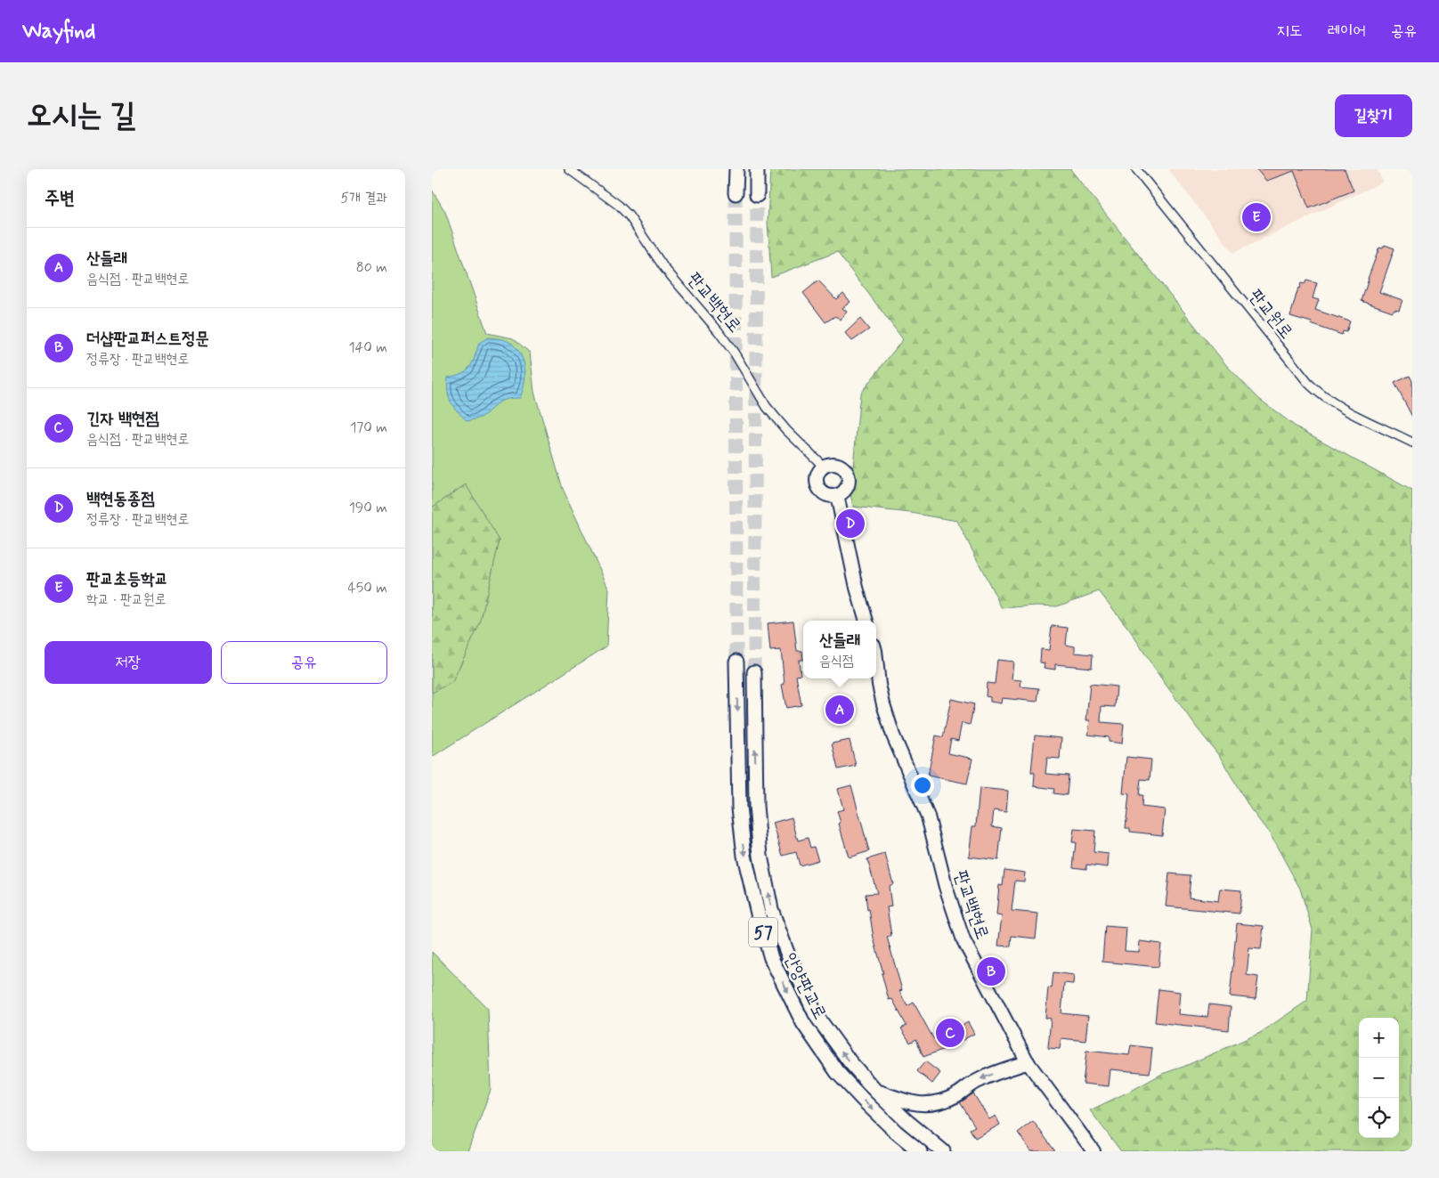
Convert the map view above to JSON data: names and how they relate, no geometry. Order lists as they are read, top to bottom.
{
  "streets": {
    "main road": ["57", "안양판교로"],
    "street": ["판교백현로", "판교원로"]
  },
  "page": {
    "header": "Wayfind",
    "nav": ["지도", "레이어", "공유"],
    "buttons": [
      "길찾기",
      ["저장", "공유"]
    ],
    "title": "오시는 길",
    "heading": ["주변", "5개 결과"],
    "pins": [
      "E",
      "D",
      "A",
      "B",
      "C"
    ],
    "list": [
      {
        "mark": "A",
        "name": "산들래",
        "note": "음식점 · 판교백현로",
        "value": "80 m"
      },
      {
        "mark": "B",
        "name": "더샵판교퍼스트정문",
        "note": "정류장 · 판교백현로",
        "value": "140 m"
      },
      {
        "mark": "C",
        "name": "긴자 백현점",
        "note": "음식점 · 판교백현로",
        "value": "170 m"
      },
      {
        "mark": "D",
        "name": "백현동종점",
        "note": "정류장 · 판교백현로",
        "value": "190 m"
      },
      {
        "mark": "E",
        "name": "판교초등학교",
        "note": "학교 · 판교원로",
        "value": "450 m"
      }
    ],
    "popup": ["산들래", "음식점"],
    "map_buttons": ["+", "−"]
  }
}
